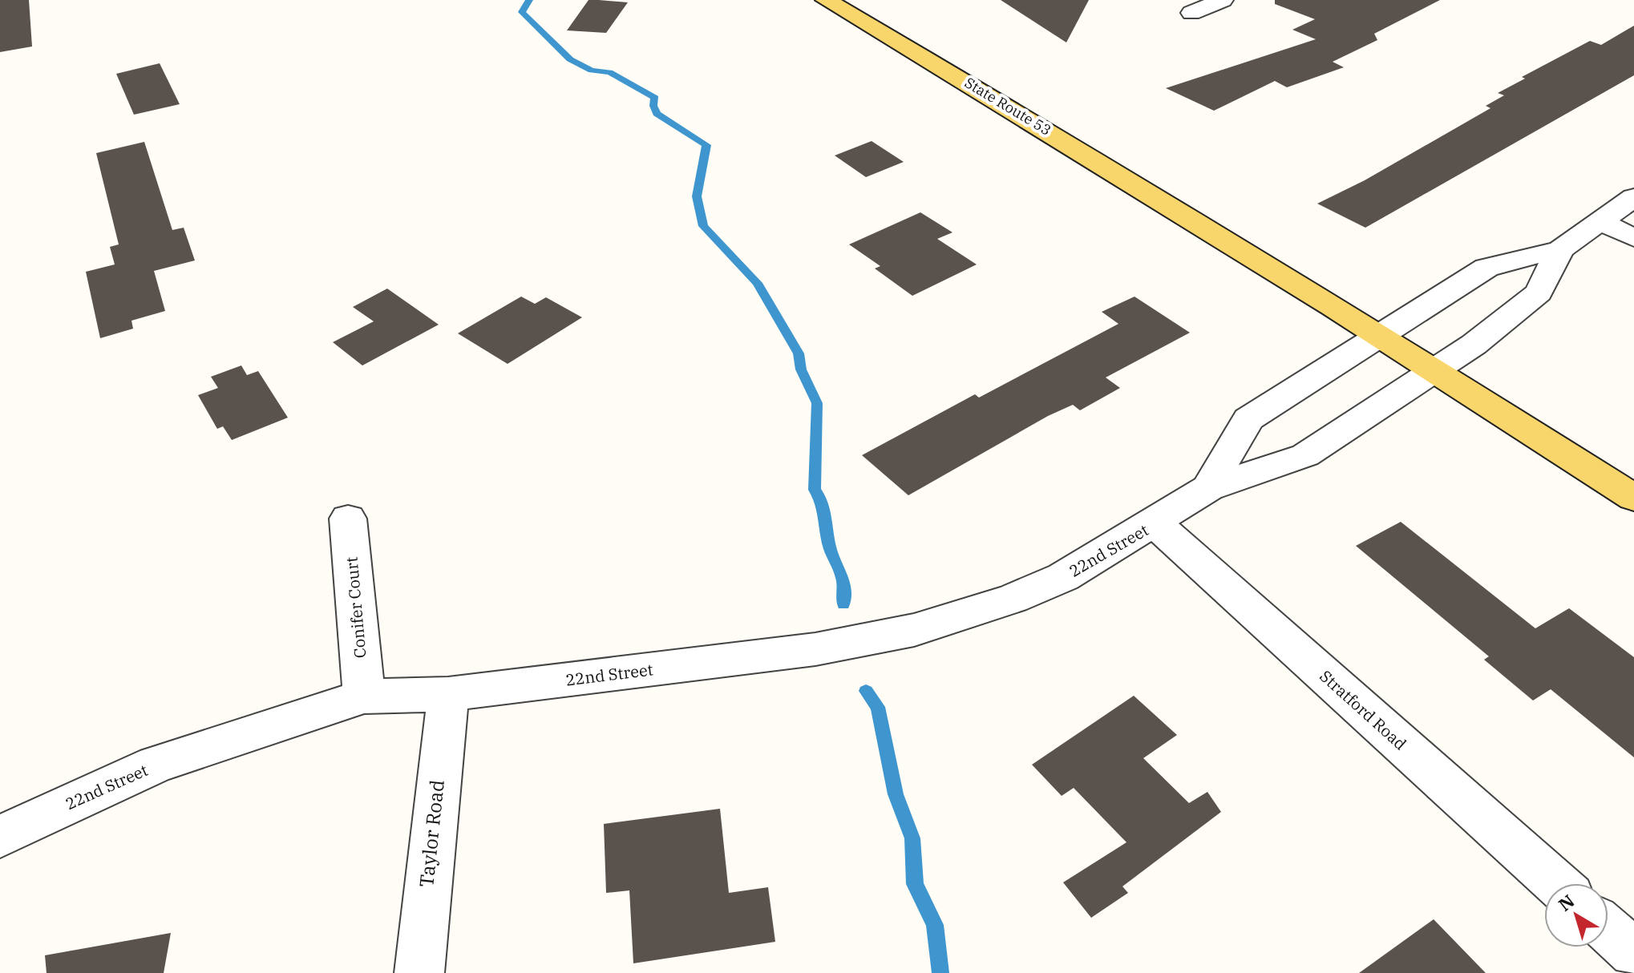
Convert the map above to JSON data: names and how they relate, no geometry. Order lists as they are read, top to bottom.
{
  "streets": {
    "main road": ["State Route 53"],
    "street": [
      "22nd Street",
      "Conifer Court",
      "Stratford Road",
      "Taylor Road"
    ]
  },
  "crossings": [
    ["State Route 53", "22nd Street"],
    ["22nd Street", "Conifer Court"],
    ["22nd Street", "Stratford Road"],
    ["22nd Street", "Taylor Road"]
  ],
  "north": "top left"
}
